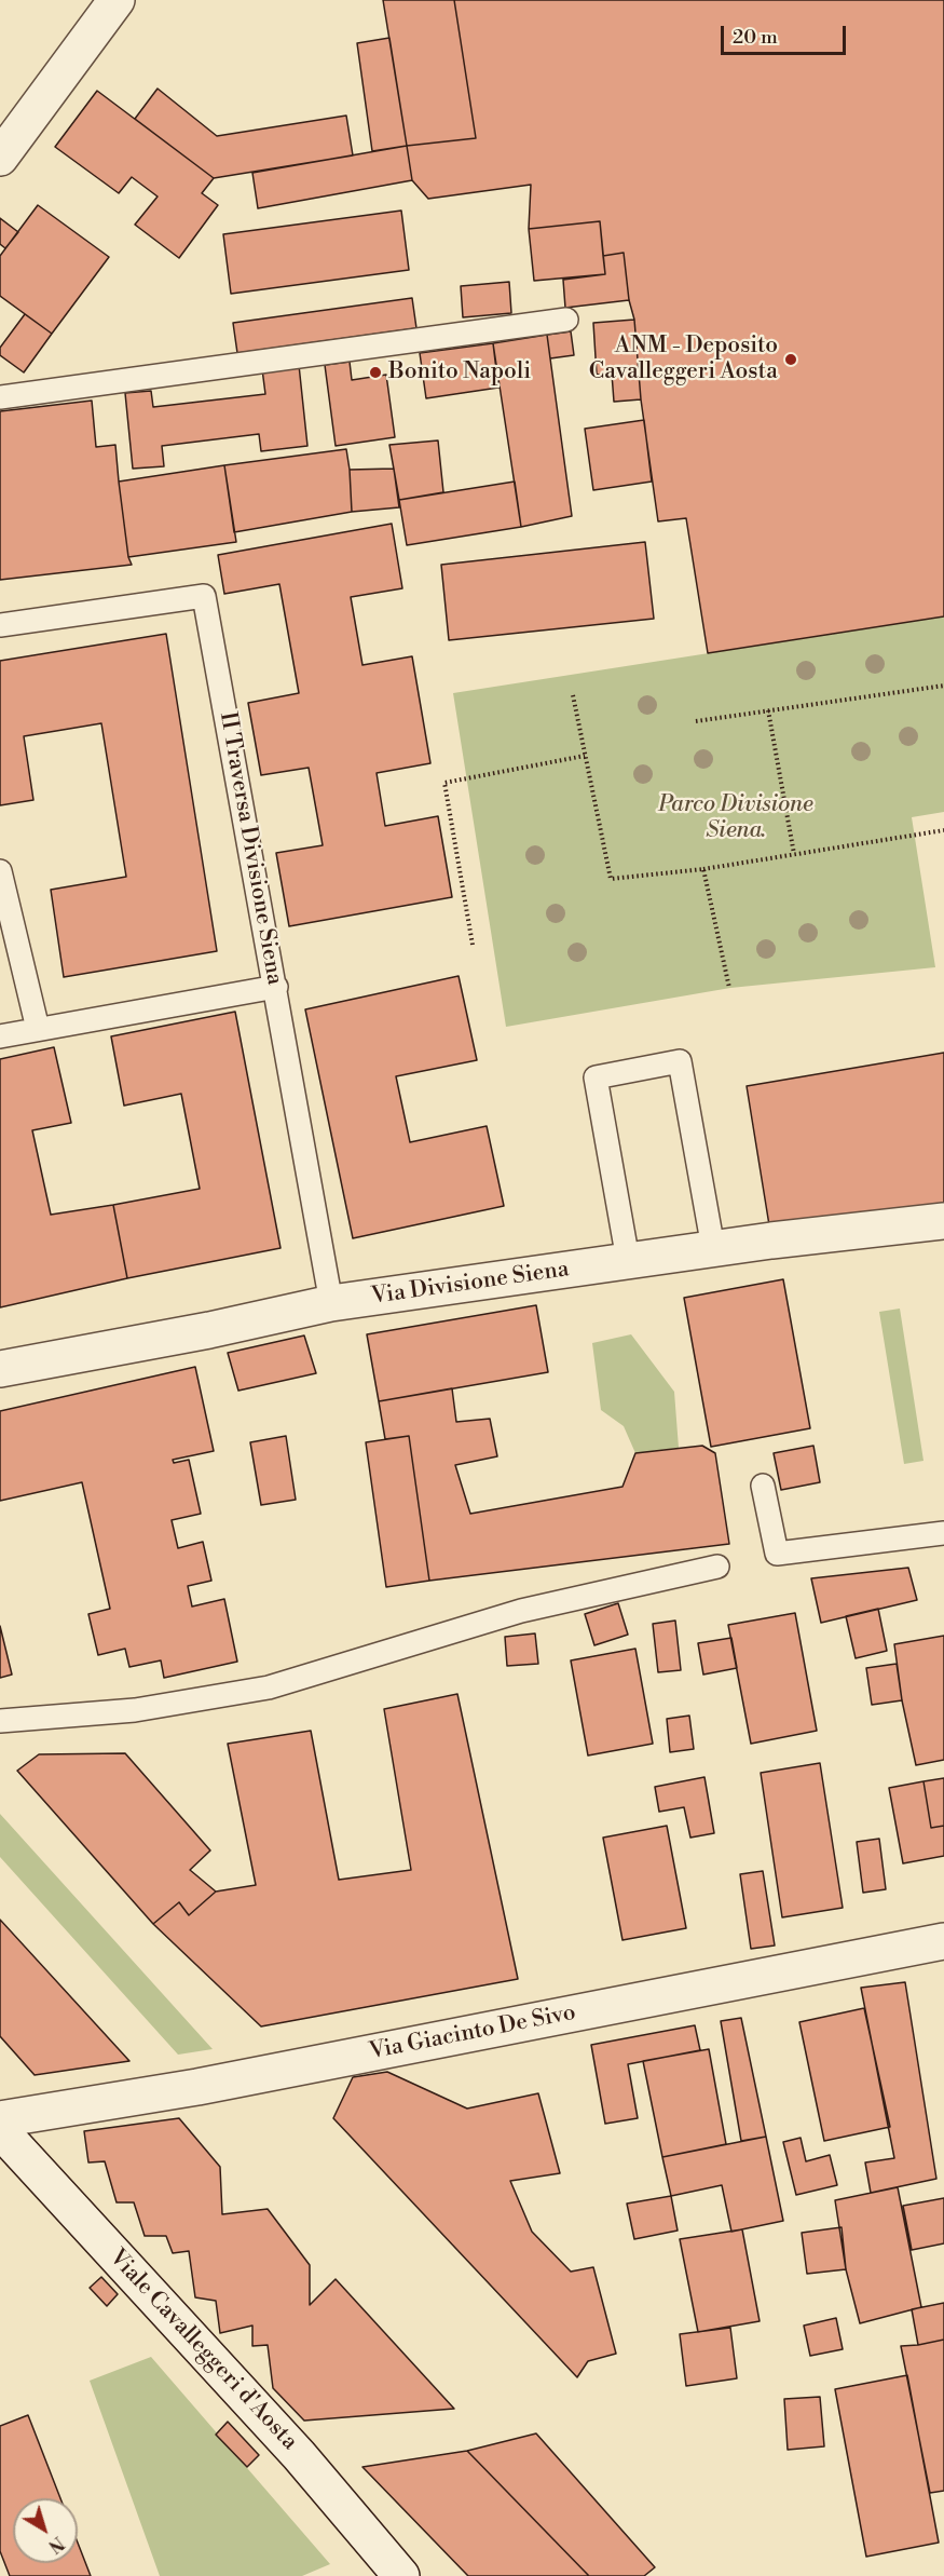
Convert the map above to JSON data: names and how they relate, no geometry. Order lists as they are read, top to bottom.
{
  "streets": {
    "street": ["Via Divisione Siena", "Via Giacinto De Sivo", "Viale Cavalleggeri d'Aosta"],
    "lane": ["II Traversa Divisione Siena"]
  },
  "crossings": [
    ["II Traversa Divisione Siena", "Via Divisione Siena"]
  ],
  "parks": ["Parco Divisione Siena."],
  "places": ["ANM - Deposito Cavalleggeri Aosta", "Bonito Napoli"],
  "scale_bar": "20 m",
  "north": "bottom right"
}
